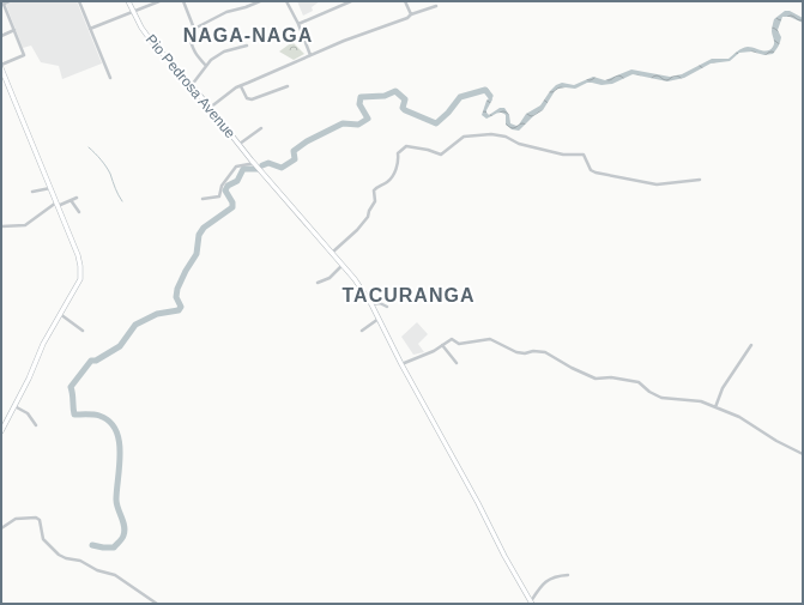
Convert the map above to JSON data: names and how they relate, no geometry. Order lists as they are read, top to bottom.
{
  "streets": {
    "main road": ["Pio Pedrosa Avenue"]
  },
  "districts": ["NAGA-NAGA", "TACURANGA"]
}
